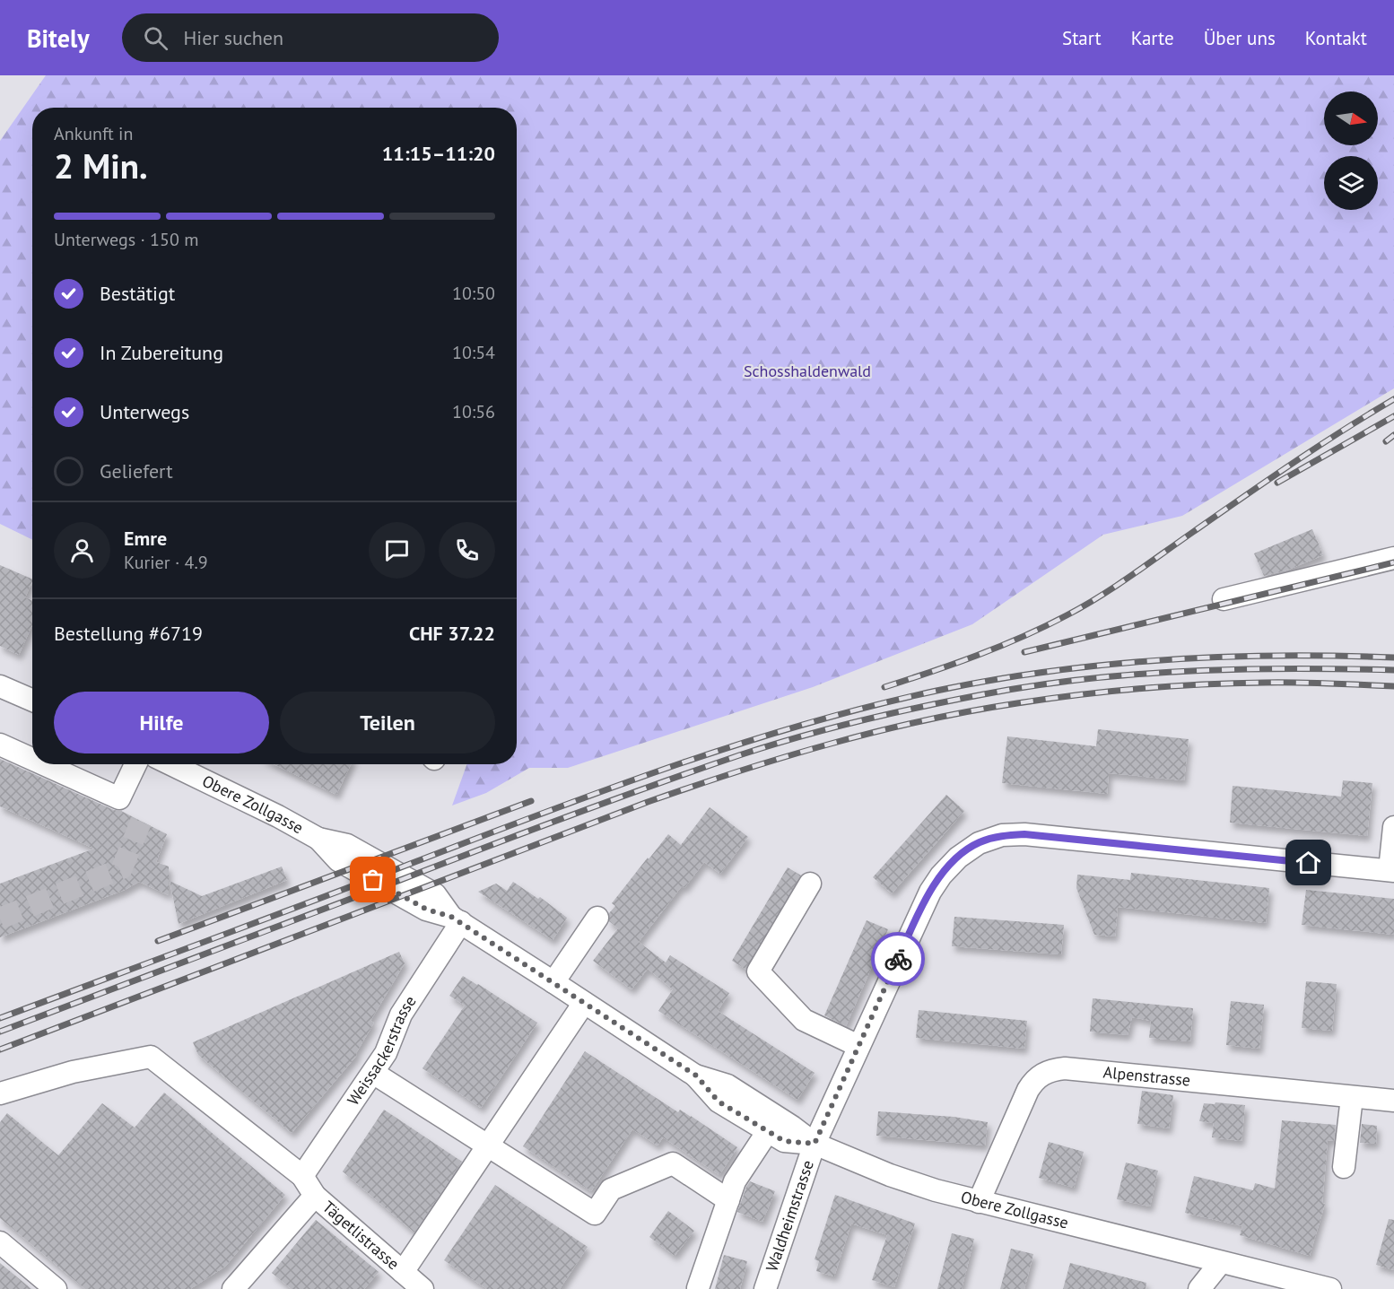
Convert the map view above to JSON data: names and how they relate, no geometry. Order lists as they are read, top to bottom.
{
  "streets": {
    "street": [
      "Obere Zollgasse",
      "Weissackerstrasse",
      "Alpenstrasse",
      "Waldheimstrasse",
      "Tägetlistrasse"
    ]
  },
  "crossings": [
    ["Obere Zollgasse", "Weissackerstrasse"],
    ["Obere Zollgasse", "Alpenstrasse"],
    ["Obere Zollgasse", "Waldheimstrasse"],
    ["Weissackerstrasse", "Tägetlistrasse"]
  ],
  "parks": ["Schosshaldenwald"],
  "north": "right",
  "page": {
    "header": "Bitely",
    "search": "Hier suchen",
    "nav": [
      "Start",
      "Karte",
      "Über uns",
      "Kontakt"
    ],
    "heading": ["2 Min.", "Ankunft in", "11:15–11:20"],
    "panel": [
      "Emre",
      "Kurier · 4.9",
      "Bestellung #6719",
      "CHF 37.22"
    ],
    "bar": "Unterwegs · 150 m",
    "list": [
      ["Bestätigt", "10:50"],
      ["In Zubereitung", "10:54"],
      ["Unterwegs", "10:56"],
      "Geliefert"
    ],
    "buttons": ["Hilfe", "Teilen"]
  }
}
